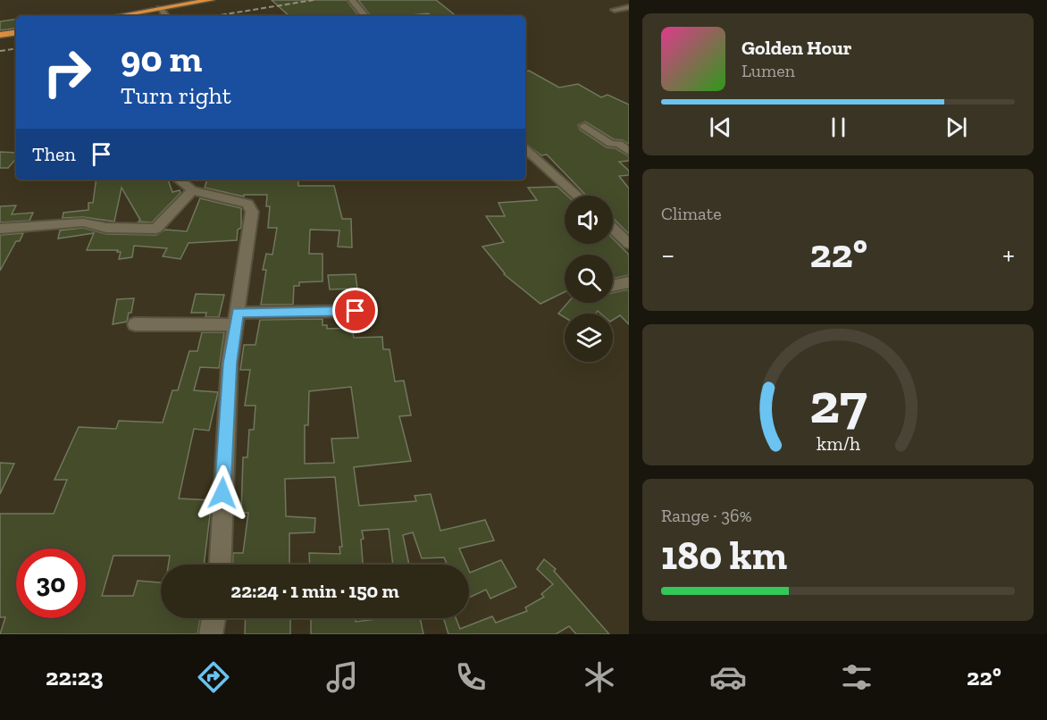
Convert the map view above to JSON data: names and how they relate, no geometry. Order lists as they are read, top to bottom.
{
  "page": {
    "turn": ["90 m", "Turn right"],
    "song": ["Golden Hour", "Lumen"],
    "then": "Then",
    "tile": [
      "Climate",
      ["Range · 36%", "180 km"]
    ],
    "heat": ["−", "22°", "+"],
    "limit": "30",
    "trip": "22:24 · 1 min · 150 m",
    "tabs": ["22:23", "22°"],
    "gauge": ["27", "km/h"]
  }
}
